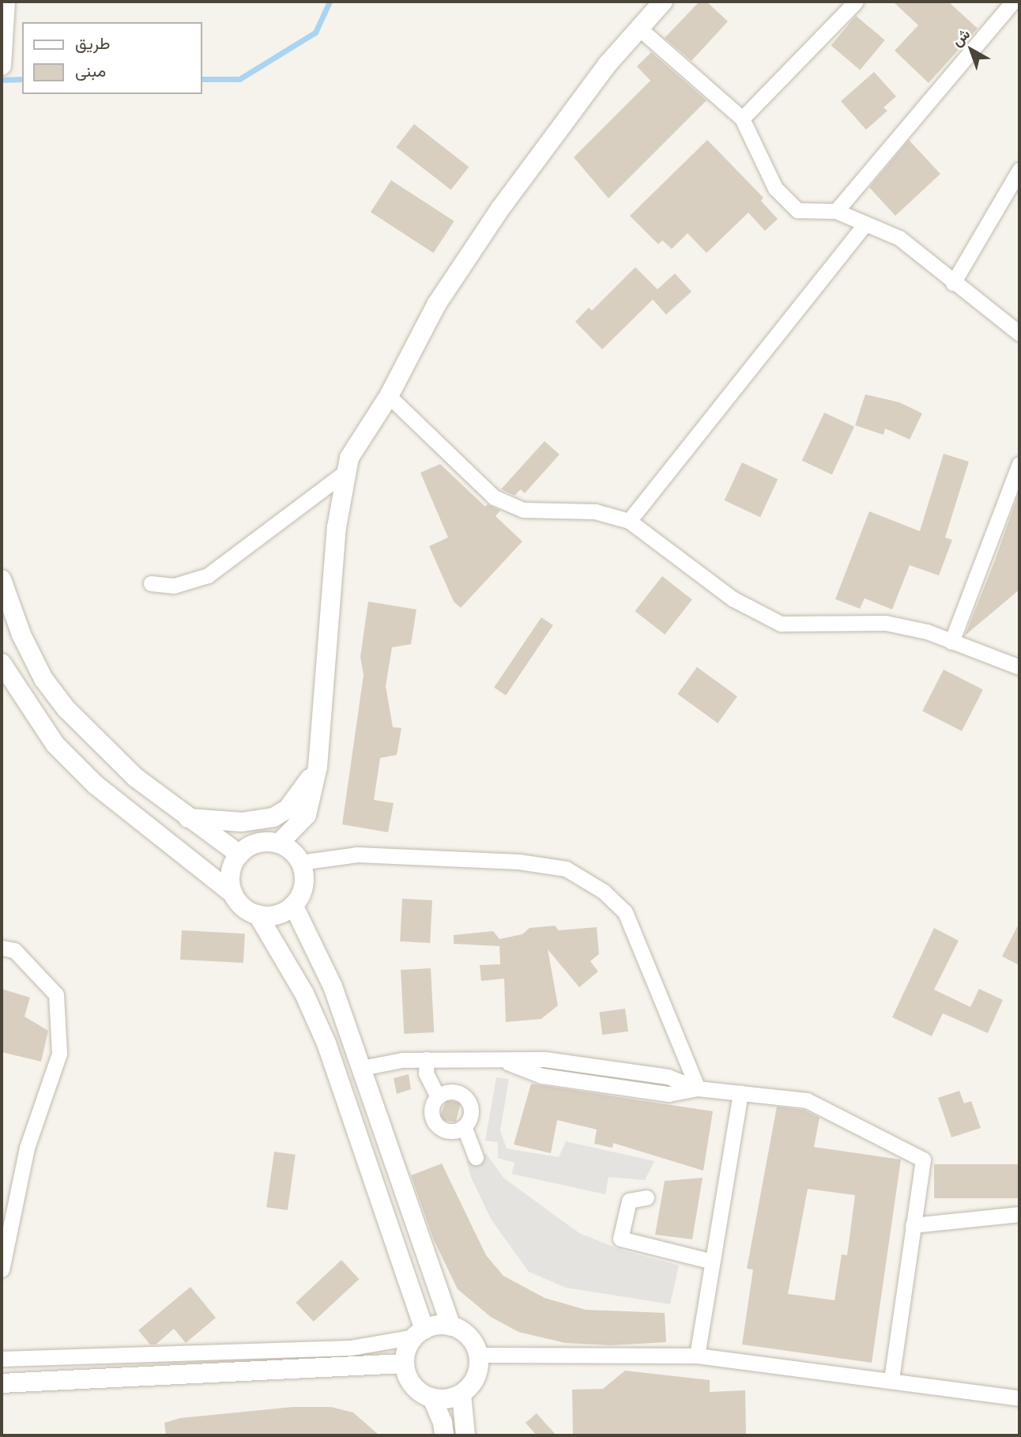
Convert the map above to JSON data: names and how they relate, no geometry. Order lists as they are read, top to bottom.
{
  "legend": ["طريق", "مبنى"],
  "north": "top left"
}
